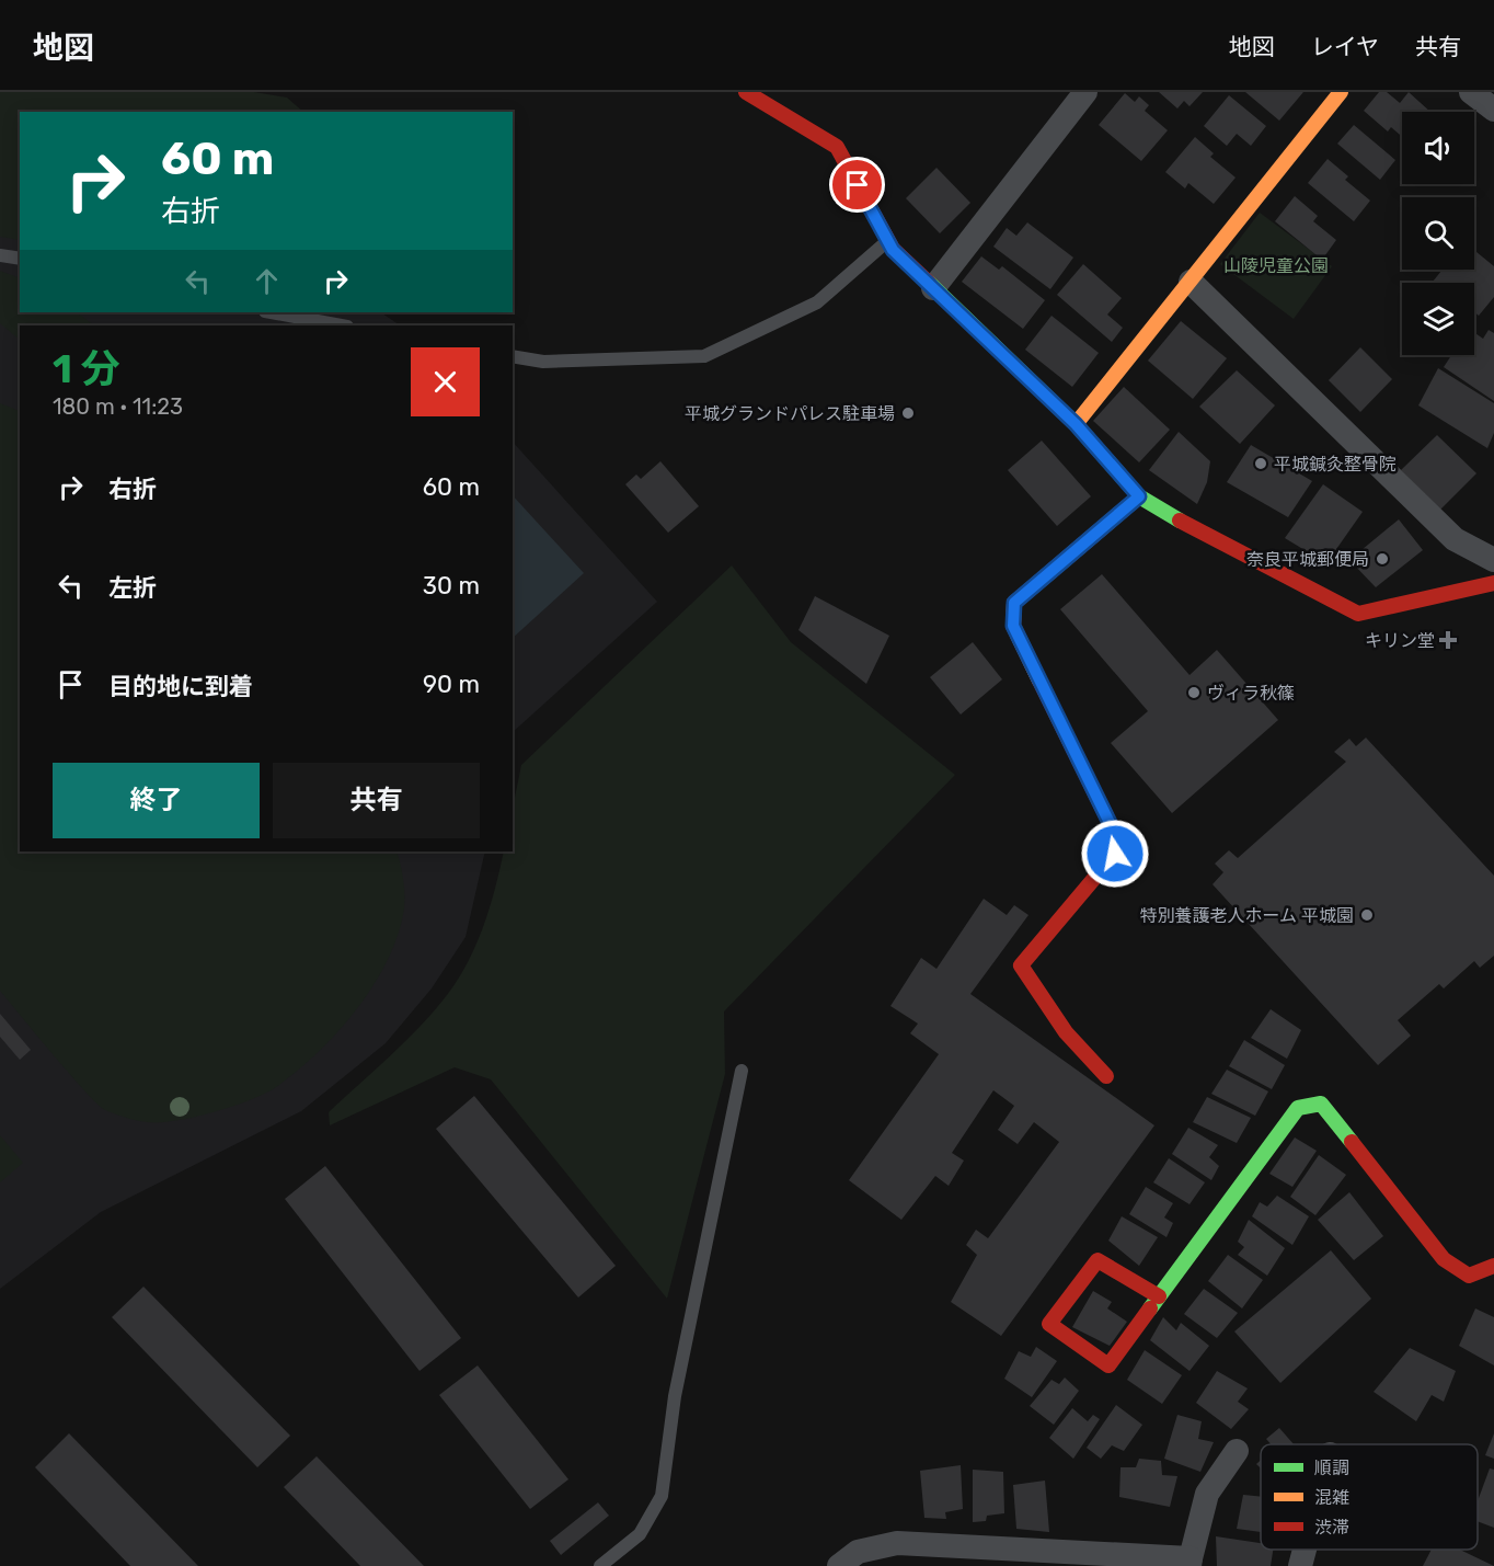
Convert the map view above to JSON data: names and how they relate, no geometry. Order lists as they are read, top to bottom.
{
  "parks": ["山陵児童公園"],
  "places": {
    "other": [
      "平城グランドパレス駐車場",
      "平城鍼灸整骨院",
      "奈良平城郵便局",
      "ヴィラ秋篠",
      "特別養護老人ホーム 平城園"
    ],
    "health": ["キリン堂"]
  },
  "legend": ["順調", "混雑", "渋滞"],
  "page": {
    "header": "地図",
    "nav": ["地図", "レイヤ", "共有"],
    "turn": ["60 m", "右折"],
    "heading": ["1 分", "180 m · 11:23"],
    "list": [
      {
        "name": "右折",
        "value": "60 m"
      },
      {
        "name": "左折",
        "value": "30 m"
      },
      {
        "name": "目的地に到着",
        "value": "90 m"
      }
    ],
    "buttons": ["終了", "共有"]
  }
}
